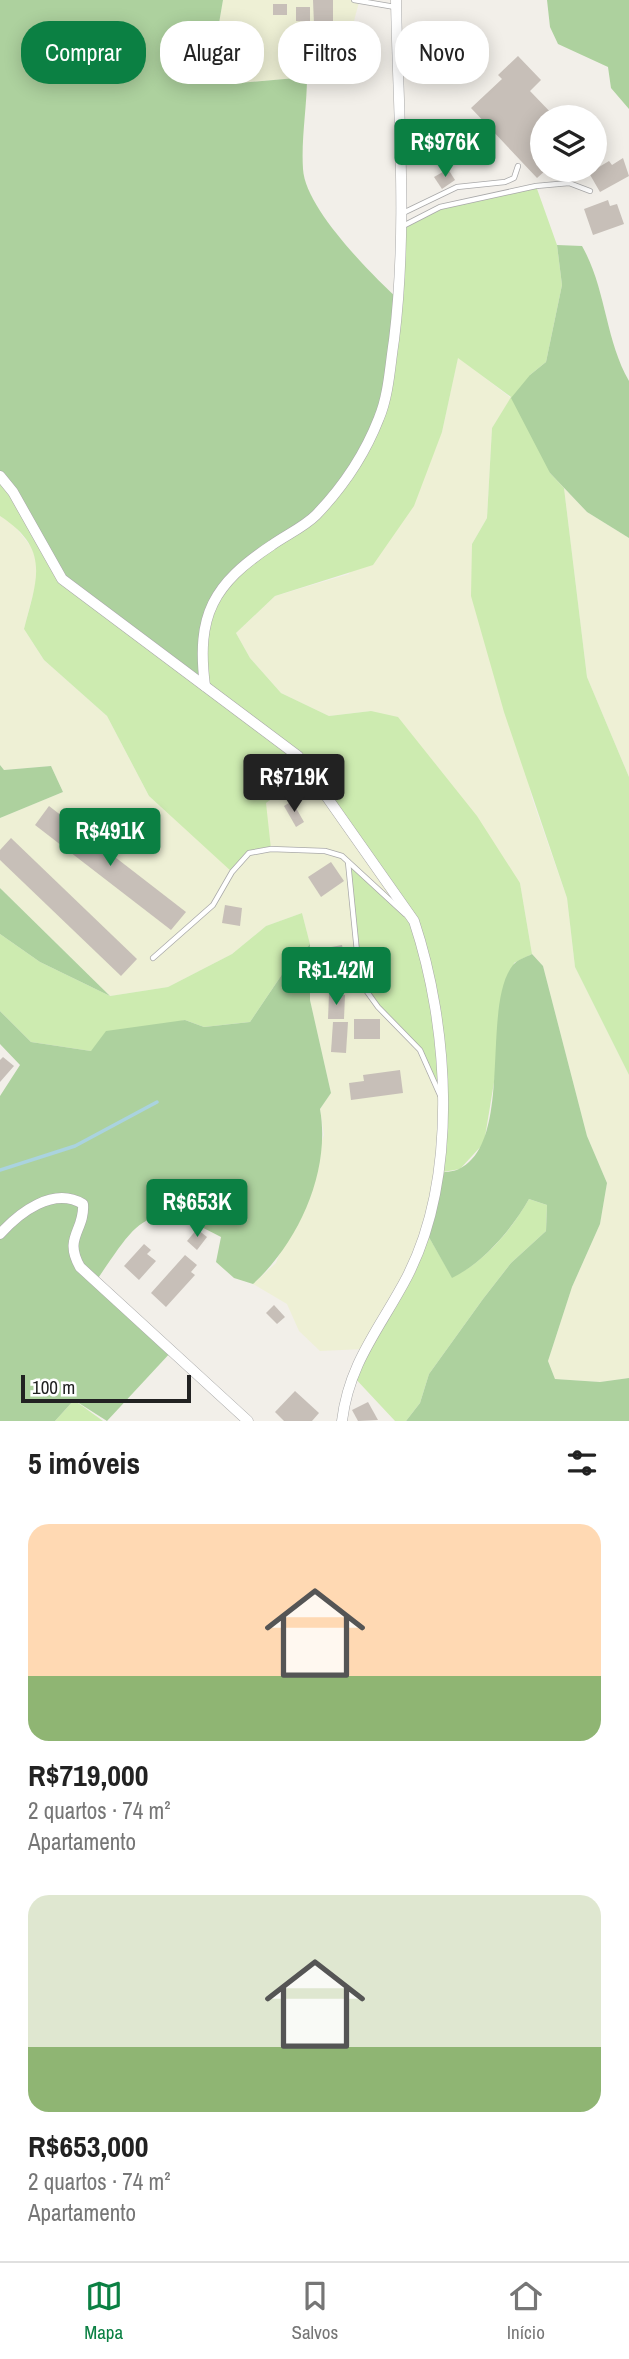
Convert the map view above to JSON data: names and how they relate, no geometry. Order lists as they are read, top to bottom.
{
  "scale_bar": "100 m",
  "page": {
    "chip": [
      "Comprar",
      "Alugar",
      "Filtros",
      "Novo"
    ],
    "price": [
      "R$976K",
      "R$719K",
      "R$491K",
      "R$1.42M",
      "R$653K"
    ],
    "scale": "100 m",
    "heading": "5 imóveis",
    "list": [
      {
        "name": "R$719,000",
        "note": "2 quartos · 74 m² · Apartamento"
      },
      {
        "name": "R$653,000",
        "note": "2 quartos · 74 m² · Apartamento"
      }
    ],
    "tabs": ["Mapa", "Salvos", "Início"]
  }
}
